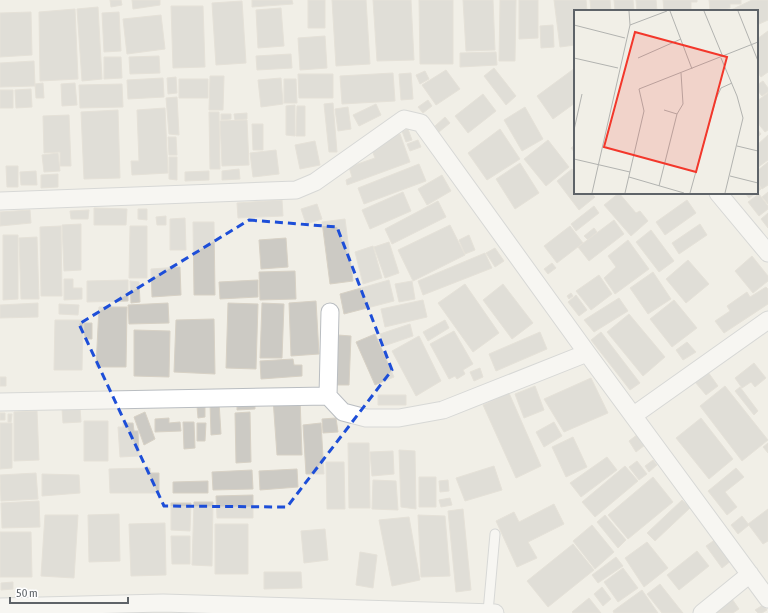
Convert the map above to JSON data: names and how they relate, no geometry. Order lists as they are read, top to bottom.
{
  "scale_bar": "50 m"
}
